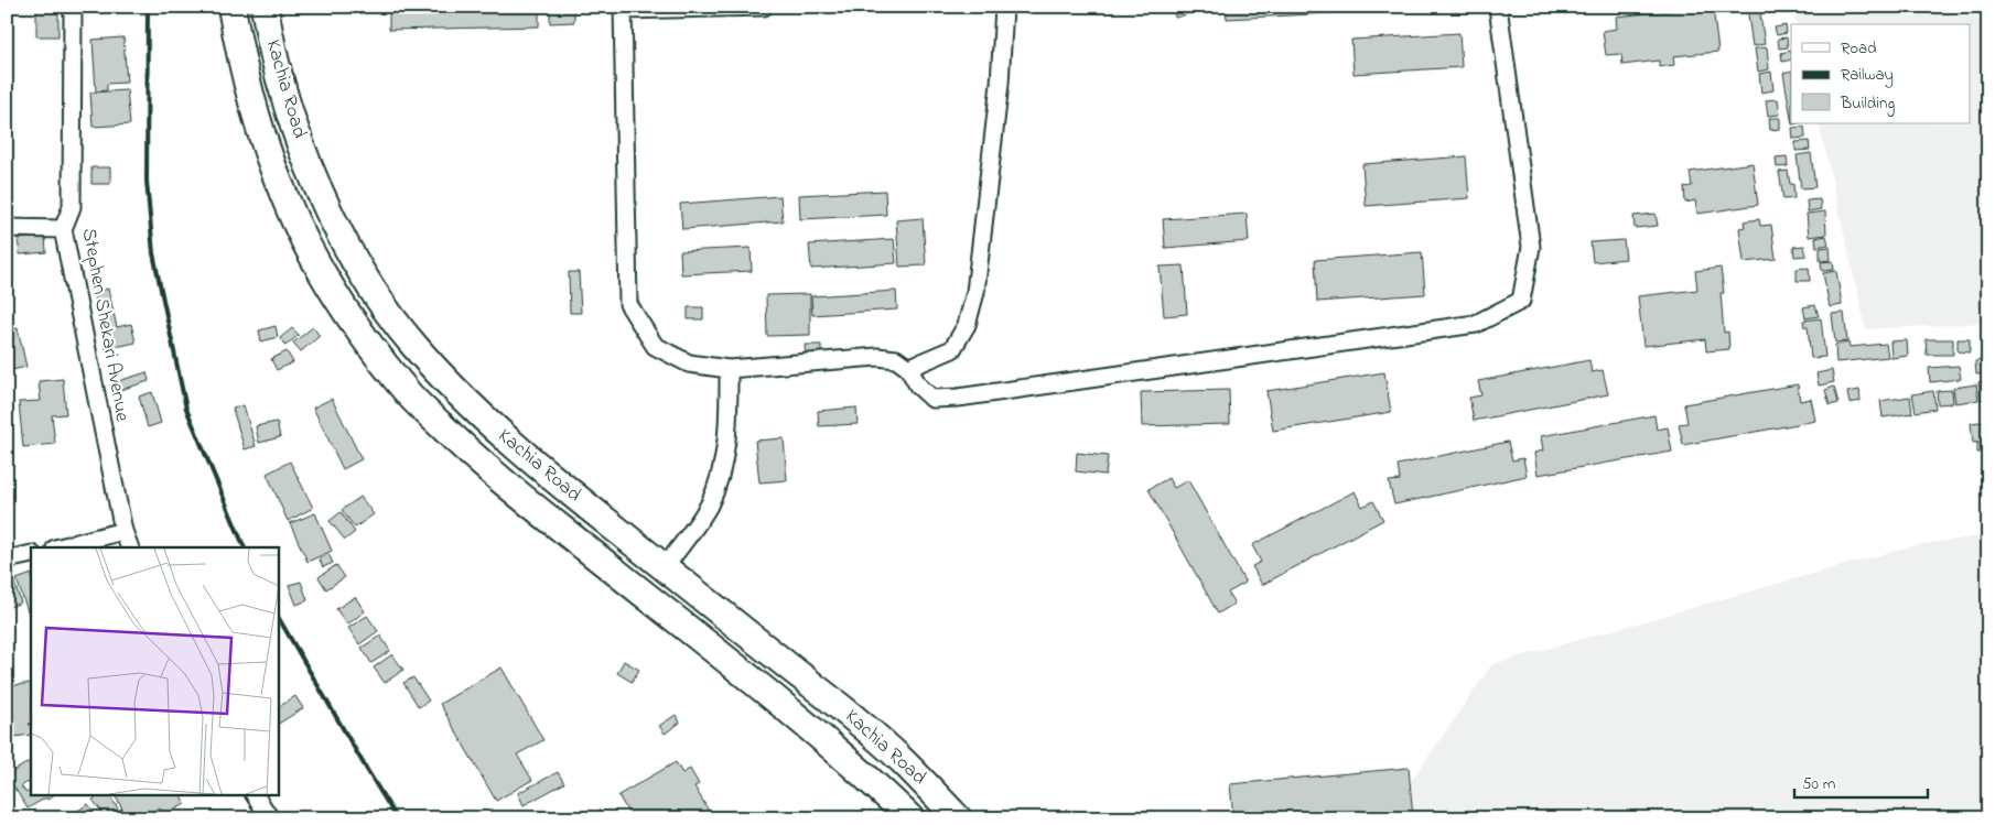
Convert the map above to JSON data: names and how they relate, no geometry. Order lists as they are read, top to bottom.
{
  "streets": {
    "main road": ["Kachia Road"],
    "street": ["Stephen Shekari Avenue"]
  },
  "legend": ["Road", "Railway", "Building"],
  "scale_bar": "50 m"
}
